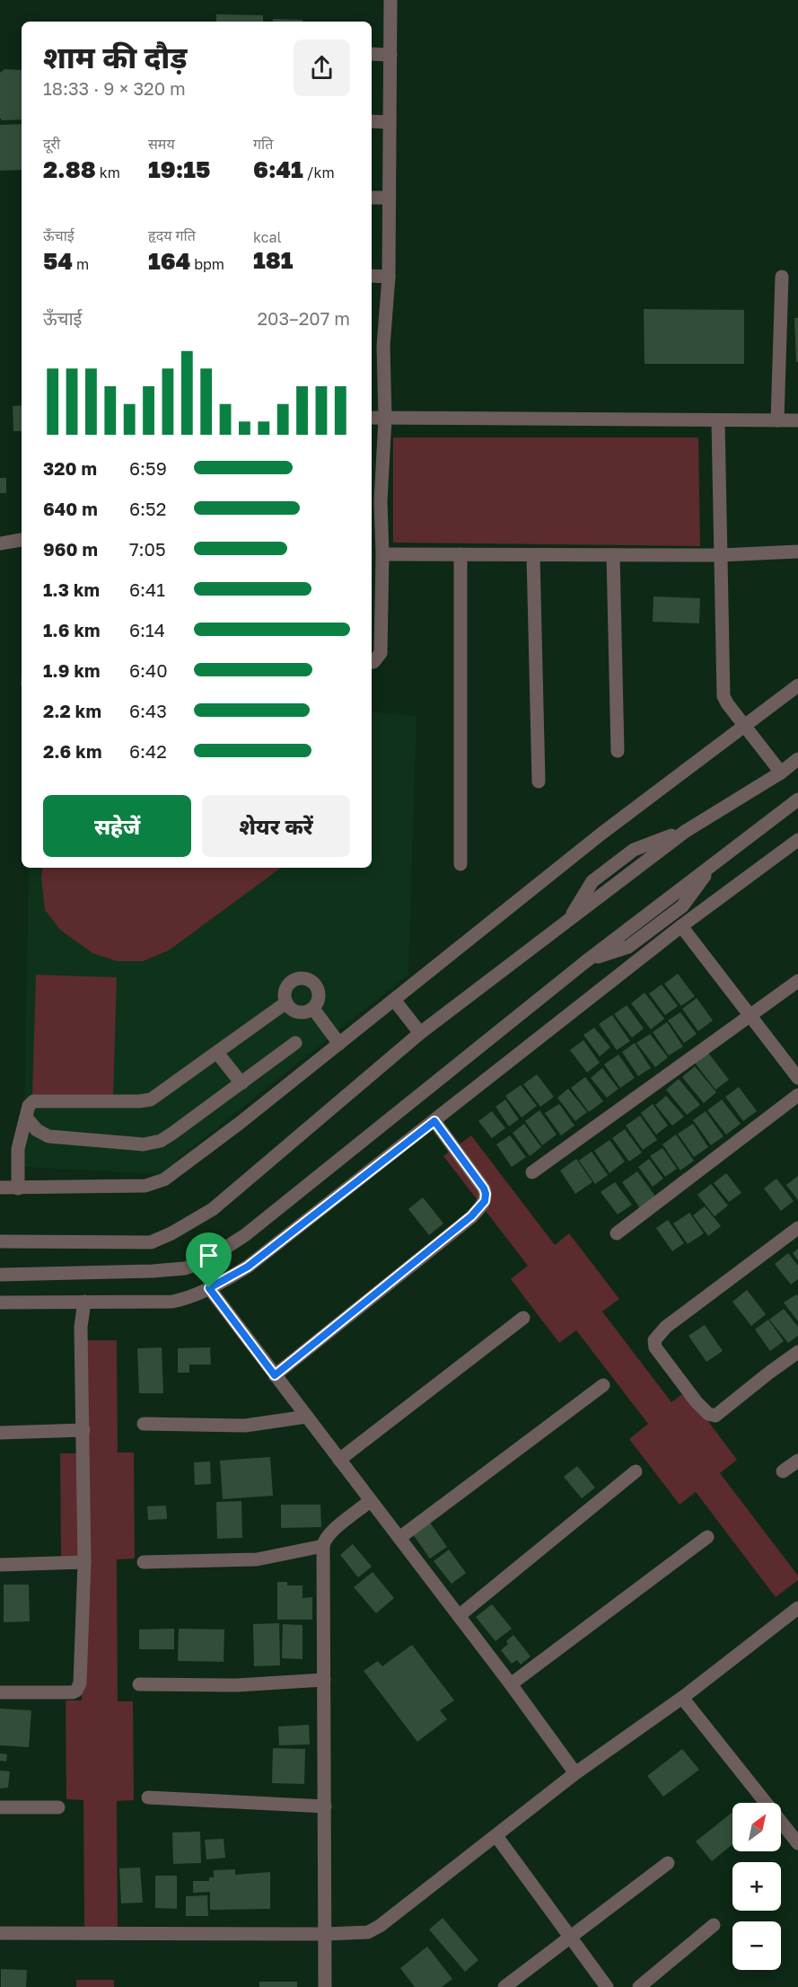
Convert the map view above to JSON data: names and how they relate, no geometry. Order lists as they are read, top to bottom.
{
  "north": "top right",
  "page": {
    "heading": ["शाम की दौड़", "18:33 · 9 × 320 m"],
    "stats": [
      ["दूरी", "2.88 km"],
      ["समय", "19:15"],
      ["गति", "6:41 /km"],
      ["ऊँचाई", "54 m"],
      ["हृदय गति", "164 bpm"],
      ["kcal", "181"]
    ],
    "chart": ["ऊँचाई", "203–207 m"],
    "list": [
      {
        "name": "320 m",
        "note": "6:59"
      },
      {
        "name": "640 m",
        "note": "6:52"
      },
      {
        "name": "960 m",
        "note": "7:05"
      },
      {
        "name": "1.3 km",
        "note": "6:41"
      },
      {
        "name": "1.6 km",
        "note": "6:14"
      },
      {
        "name": "1.9 km",
        "note": "6:40"
      },
      {
        "name": "2.2 km",
        "note": "6:43"
      },
      {
        "name": "2.6 km",
        "note": "6:42"
      }
    ],
    "buttons": ["सहेजें", "शेयर करें"],
    "map_buttons": ["+", "−"]
  }
}
